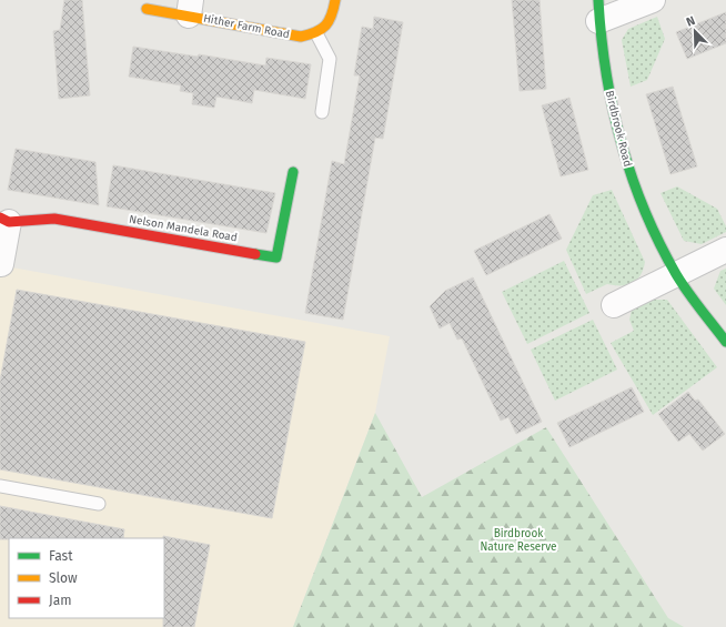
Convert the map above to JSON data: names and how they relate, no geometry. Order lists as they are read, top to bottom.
{
  "streets": {
    "street": ["Hither Farm Road", "Birdbrook Road", "Nelson Mandela Road"]
  },
  "parks": ["Birdbrook Nature Reserve"],
  "legend": ["Fast", "Slow", "Jam"],
  "north": "top left"
}
